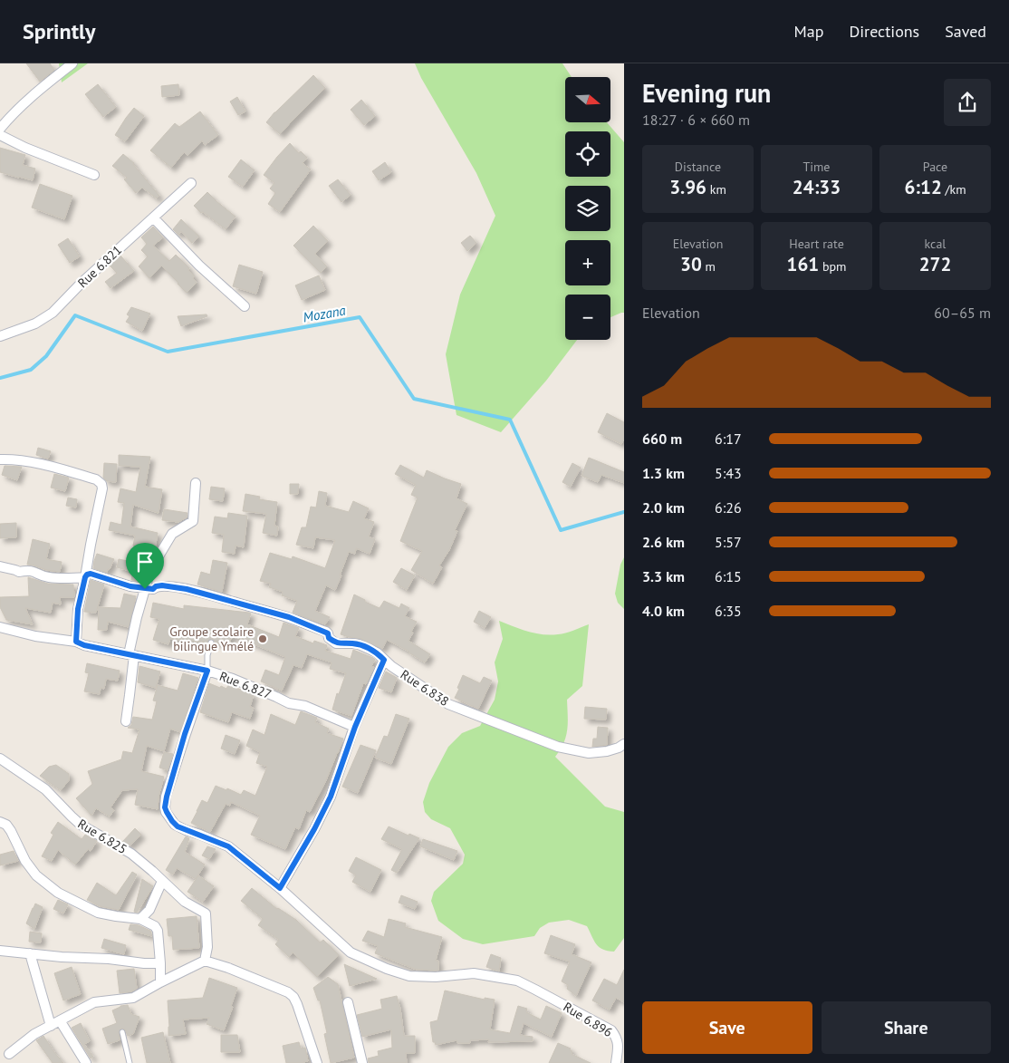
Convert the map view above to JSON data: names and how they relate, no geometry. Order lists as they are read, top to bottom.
{
  "streets": {
    "street": [
      "Rue 6.821",
      "Rue 6.827",
      "Rue 6.838",
      "Rue 6.825",
      "Rue 6.896"
    ]
  },
  "crossings": [
    ["Rue 6.827", "Rue 6.896"]
  ],
  "water": ["Mozana"],
  "places": ["Groupe scolaire bilingue Ymélé"],
  "north": "right",
  "page": {
    "header": "Sprintly",
    "nav": ["Map", "Directions", "Saved"],
    "heading": ["Evening run", "18:27 · 6 × 660 m"],
    "map_buttons": ["+", "−"],
    "stats": [
      ["Distance", "3.96 km"],
      ["Time", "24:33"],
      ["Pace", "6:12 /km"],
      ["Elevation", "30 m"],
      ["Heart rate", "161 bpm"],
      ["kcal", "272"]
    ],
    "chart": ["Elevation", "60–65 m"],
    "list": [
      {
        "name": "660 m",
        "note": "6:17"
      },
      {
        "name": "1.3 km",
        "note": "5:43"
      },
      {
        "name": "2.0 km",
        "note": "6:26"
      },
      {
        "name": "2.6 km",
        "note": "5:57"
      },
      {
        "name": "3.3 km",
        "note": "6:15"
      },
      {
        "name": "4.0 km",
        "note": "6:35"
      }
    ],
    "buttons": ["Save", "Share"]
  }
}
